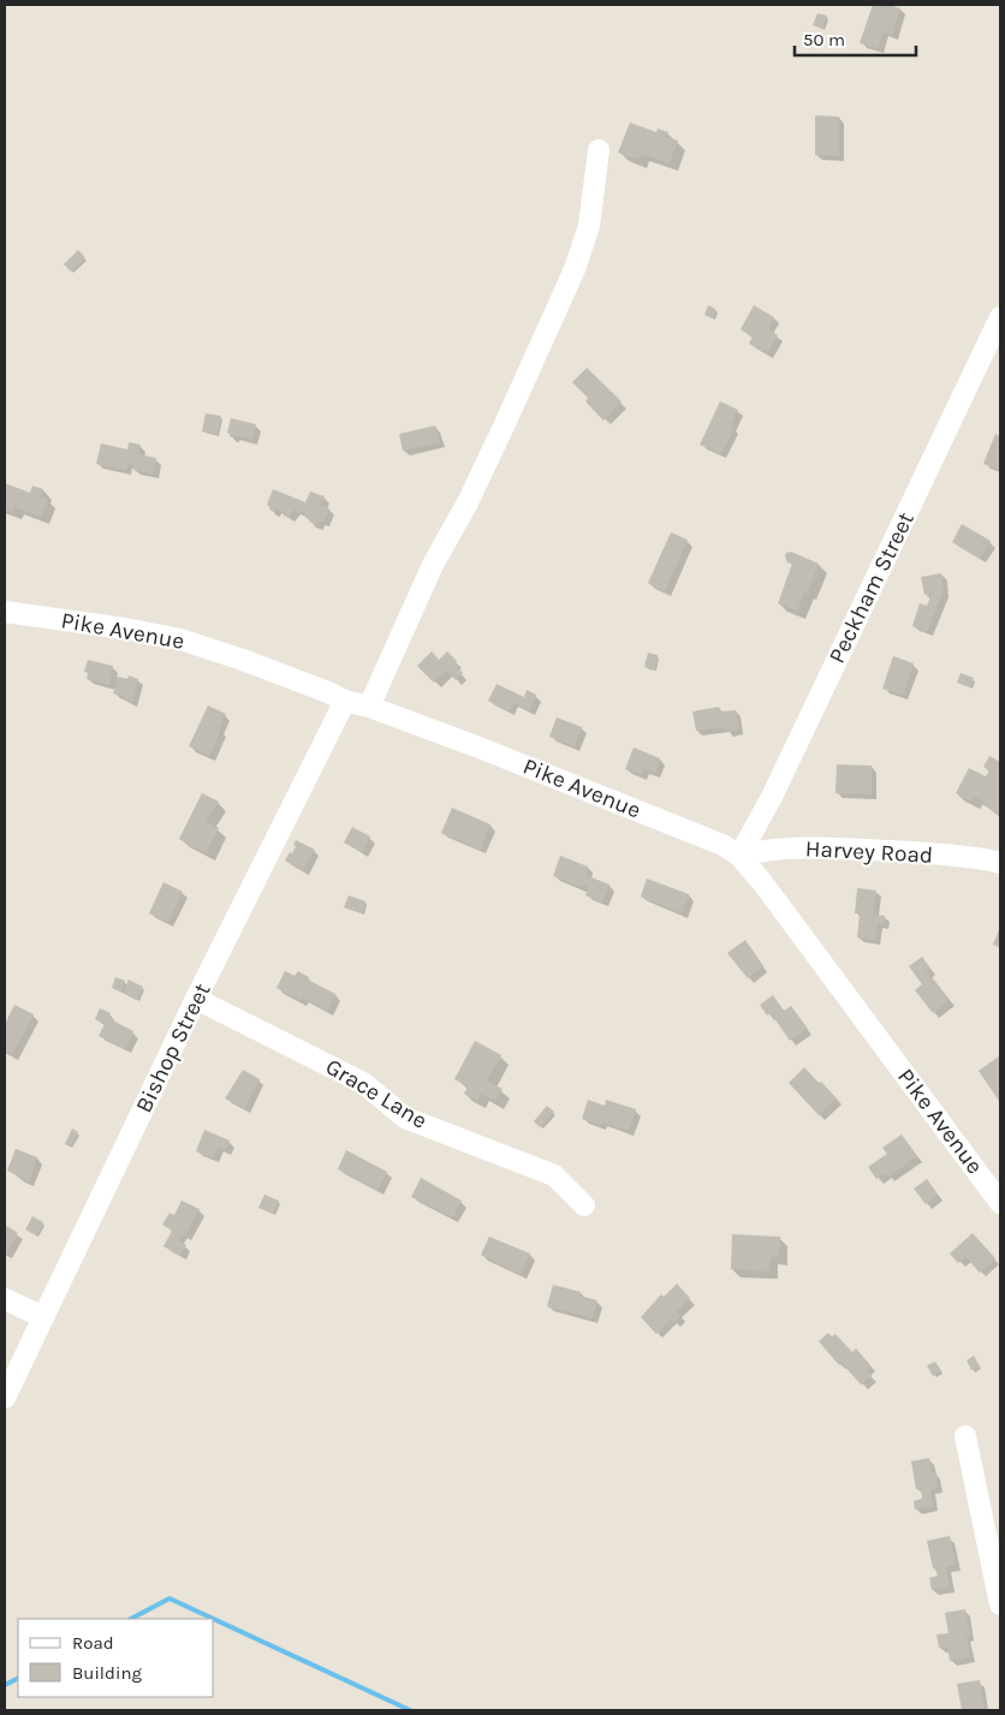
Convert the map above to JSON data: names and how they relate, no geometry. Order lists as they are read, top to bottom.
{
  "streets": {
    "street": [
      "Peckham Street",
      "Pike Avenue",
      "Harvey Road",
      "Bishop Street",
      "Grace Lane"
    ]
  },
  "crossings": [
    ["Peckham Street", "Pike Avenue"],
    ["Peckham Street", "Harvey Road"],
    ["Pike Avenue", "Harvey Road"],
    ["Pike Avenue", "Bishop Street"],
    ["Bishop Street", "Grace Lane"]
  ],
  "legend": ["Road", "Building"],
  "scale_bar": "50 m"
}
